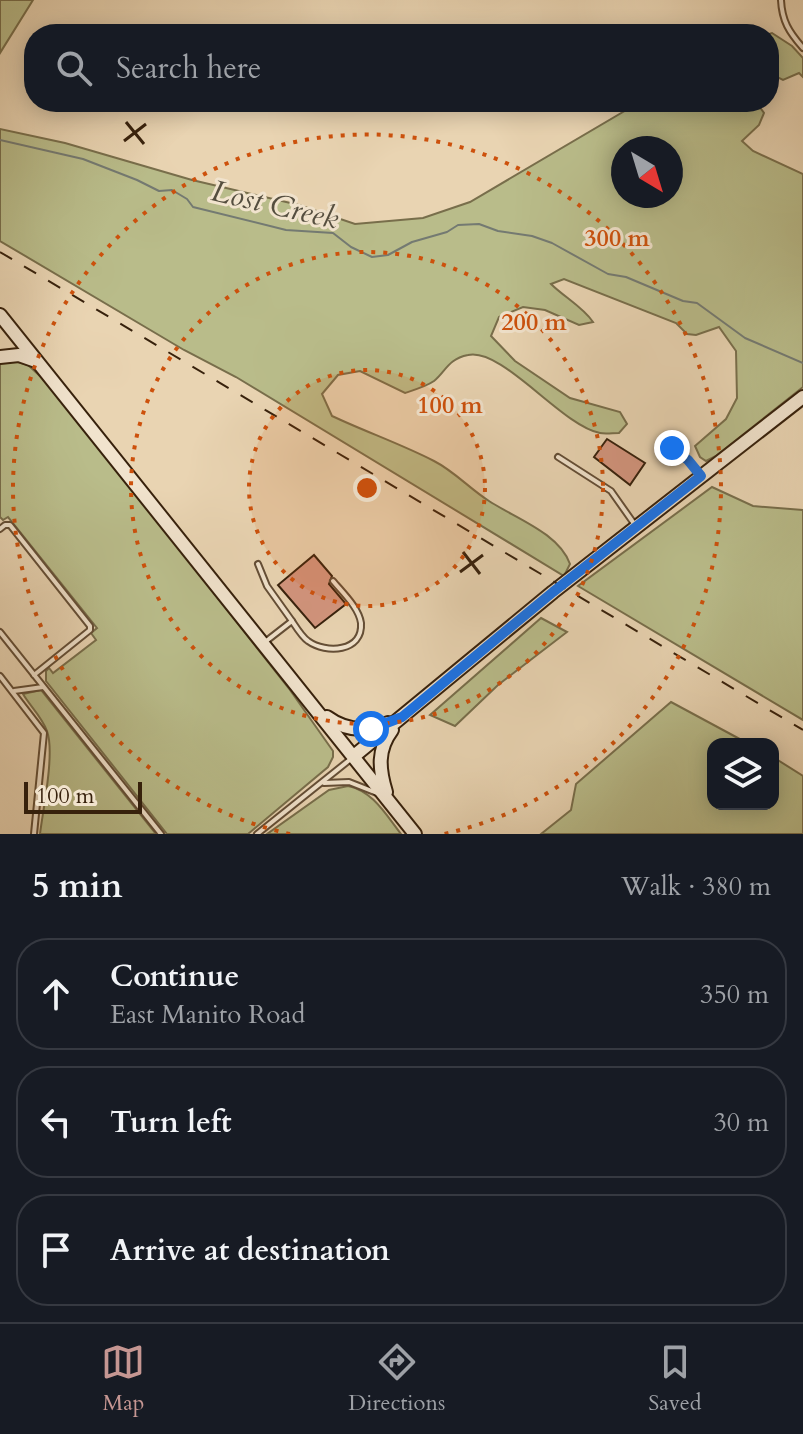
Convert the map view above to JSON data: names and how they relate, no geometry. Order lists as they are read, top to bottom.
{
  "water": ["Lost Creek"],
  "scale_bar": "100 m",
  "north": "bottom right",
  "page": {
    "search": "Search here",
    "scale": "100 m",
    "heading": ["5 min", "Walk · 380 m"],
    "list": [
      ["Continue", "East Manito Road", "350 m"],
      ["Turn left", "30 m"],
      "Arrive at destination"
    ],
    "nav": ["Map", "Directions", "Saved"]
  },
  "rings": ["300 m", "200 m", "100 m"]
}
